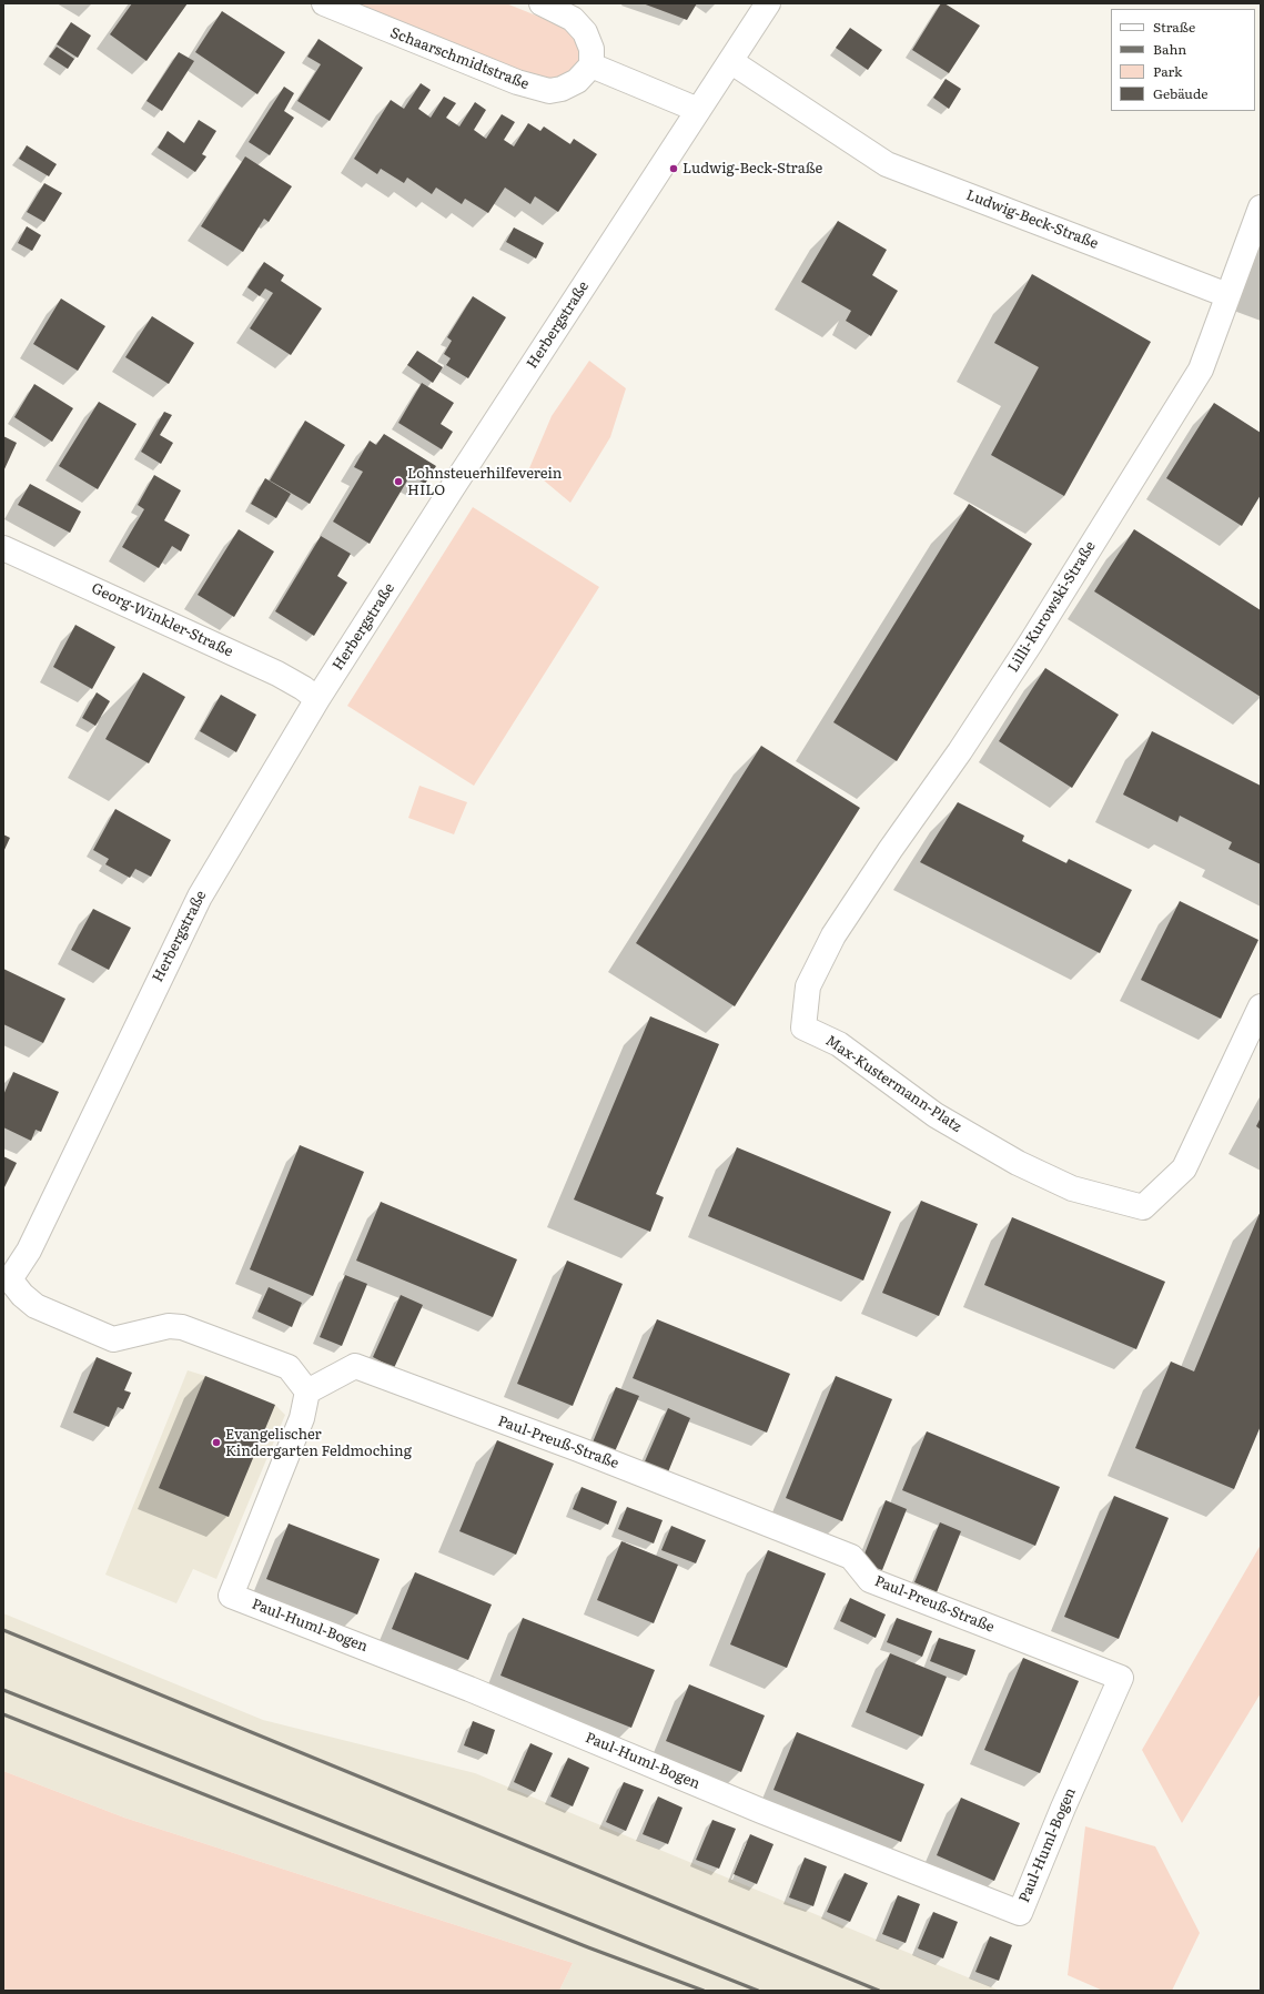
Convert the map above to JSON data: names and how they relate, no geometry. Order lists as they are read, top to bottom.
{
  "streets": {
    "street": [
      "Schaarschmidtstraße",
      "Ludwig-Beck-Straße",
      "Herbergstraße",
      "Lilli-Kurowski-Straße",
      "Georg-Winkler-Straße",
      "Max-Kustermann-Platz",
      "Paul-Preuß-Straße",
      "Paul-Huml-Bogen"
    ]
  },
  "crossings": [
    ["Ludwig-Beck-Straße", "Herbergstraße"],
    ["Ludwig-Beck-Straße", "Lilli-Kurowski-Straße"],
    ["Herbergstraße", "Georg-Winkler-Straße"],
    ["Lilli-Kurowski-Straße", "Max-Kustermann-Platz"],
    ["Paul-Preuß-Straße", "Paul-Huml-Bogen"]
  ],
  "places": ["Ludwig-Beck-Straße", "Lohnsteuerhilfeverein HILO", "Evangelischer Kindergarten Feldmoching"],
  "legend": [
    "Straße",
    "Bahn",
    "Park",
    "Gebäude"
  ]
}
